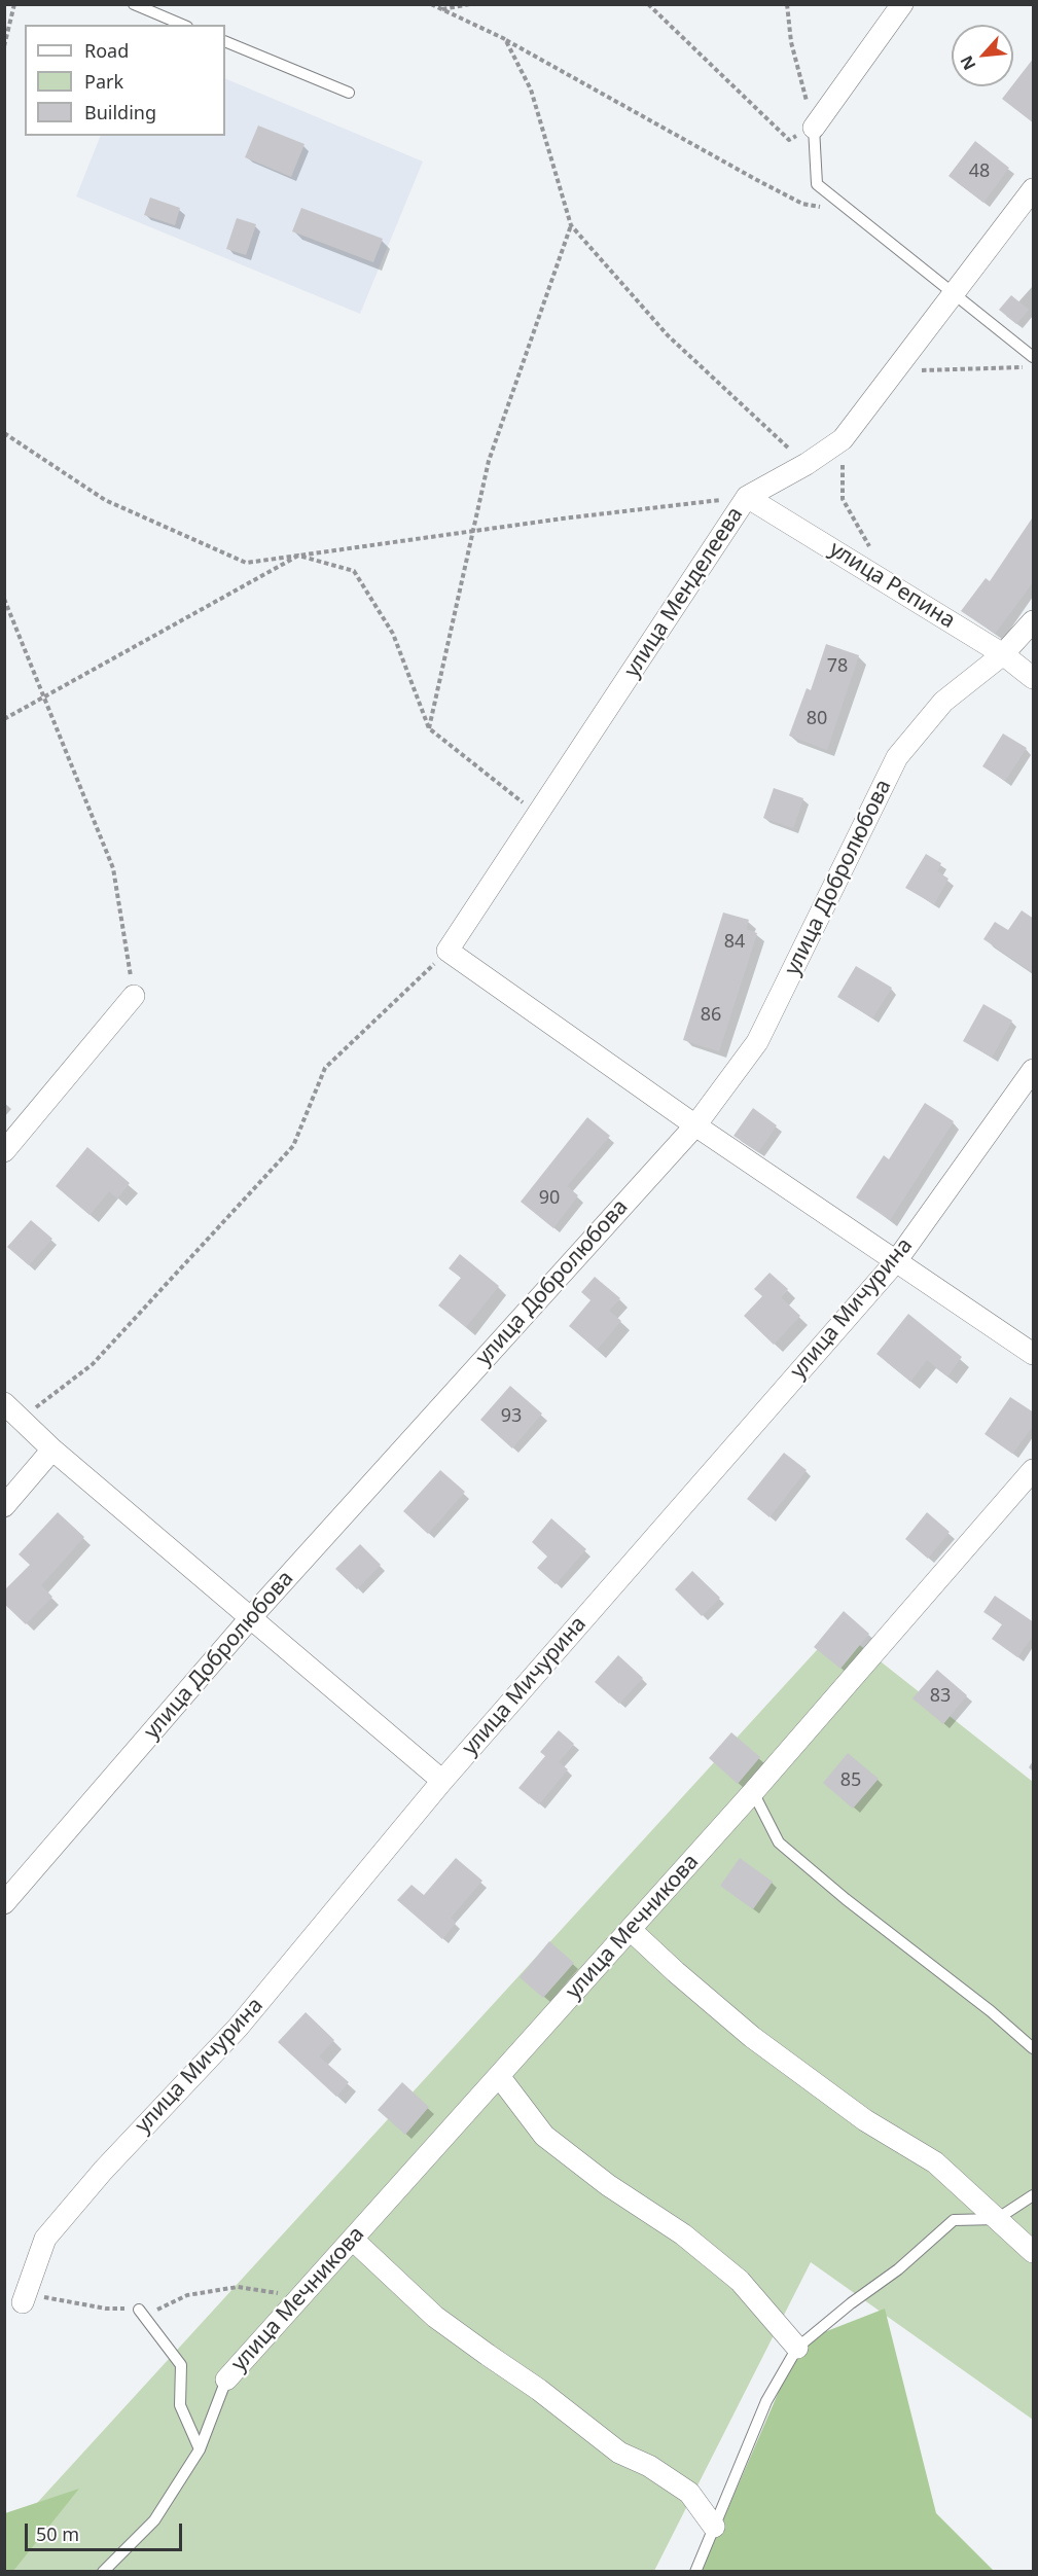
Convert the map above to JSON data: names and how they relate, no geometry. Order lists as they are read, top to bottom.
{
  "streets": {
    "street": [
      "улица Репина",
      "улица Менделеева",
      "улица Добролюбова",
      "улица Мичурина",
      "улица Мечникова"
    ]
  },
  "crossings": [
    ["улица Репина", "улица Менделеева"],
    ["улица Репина", "улица Добролюбова"]
  ],
  "house_numbers": [
    "48",
    "78",
    "80",
    "84",
    "86",
    "90",
    "93",
    "83",
    "85"
  ],
  "legend": ["Road", "Park", "Building"],
  "scale_bar": "50 m",
  "north": "bottom left"
}
